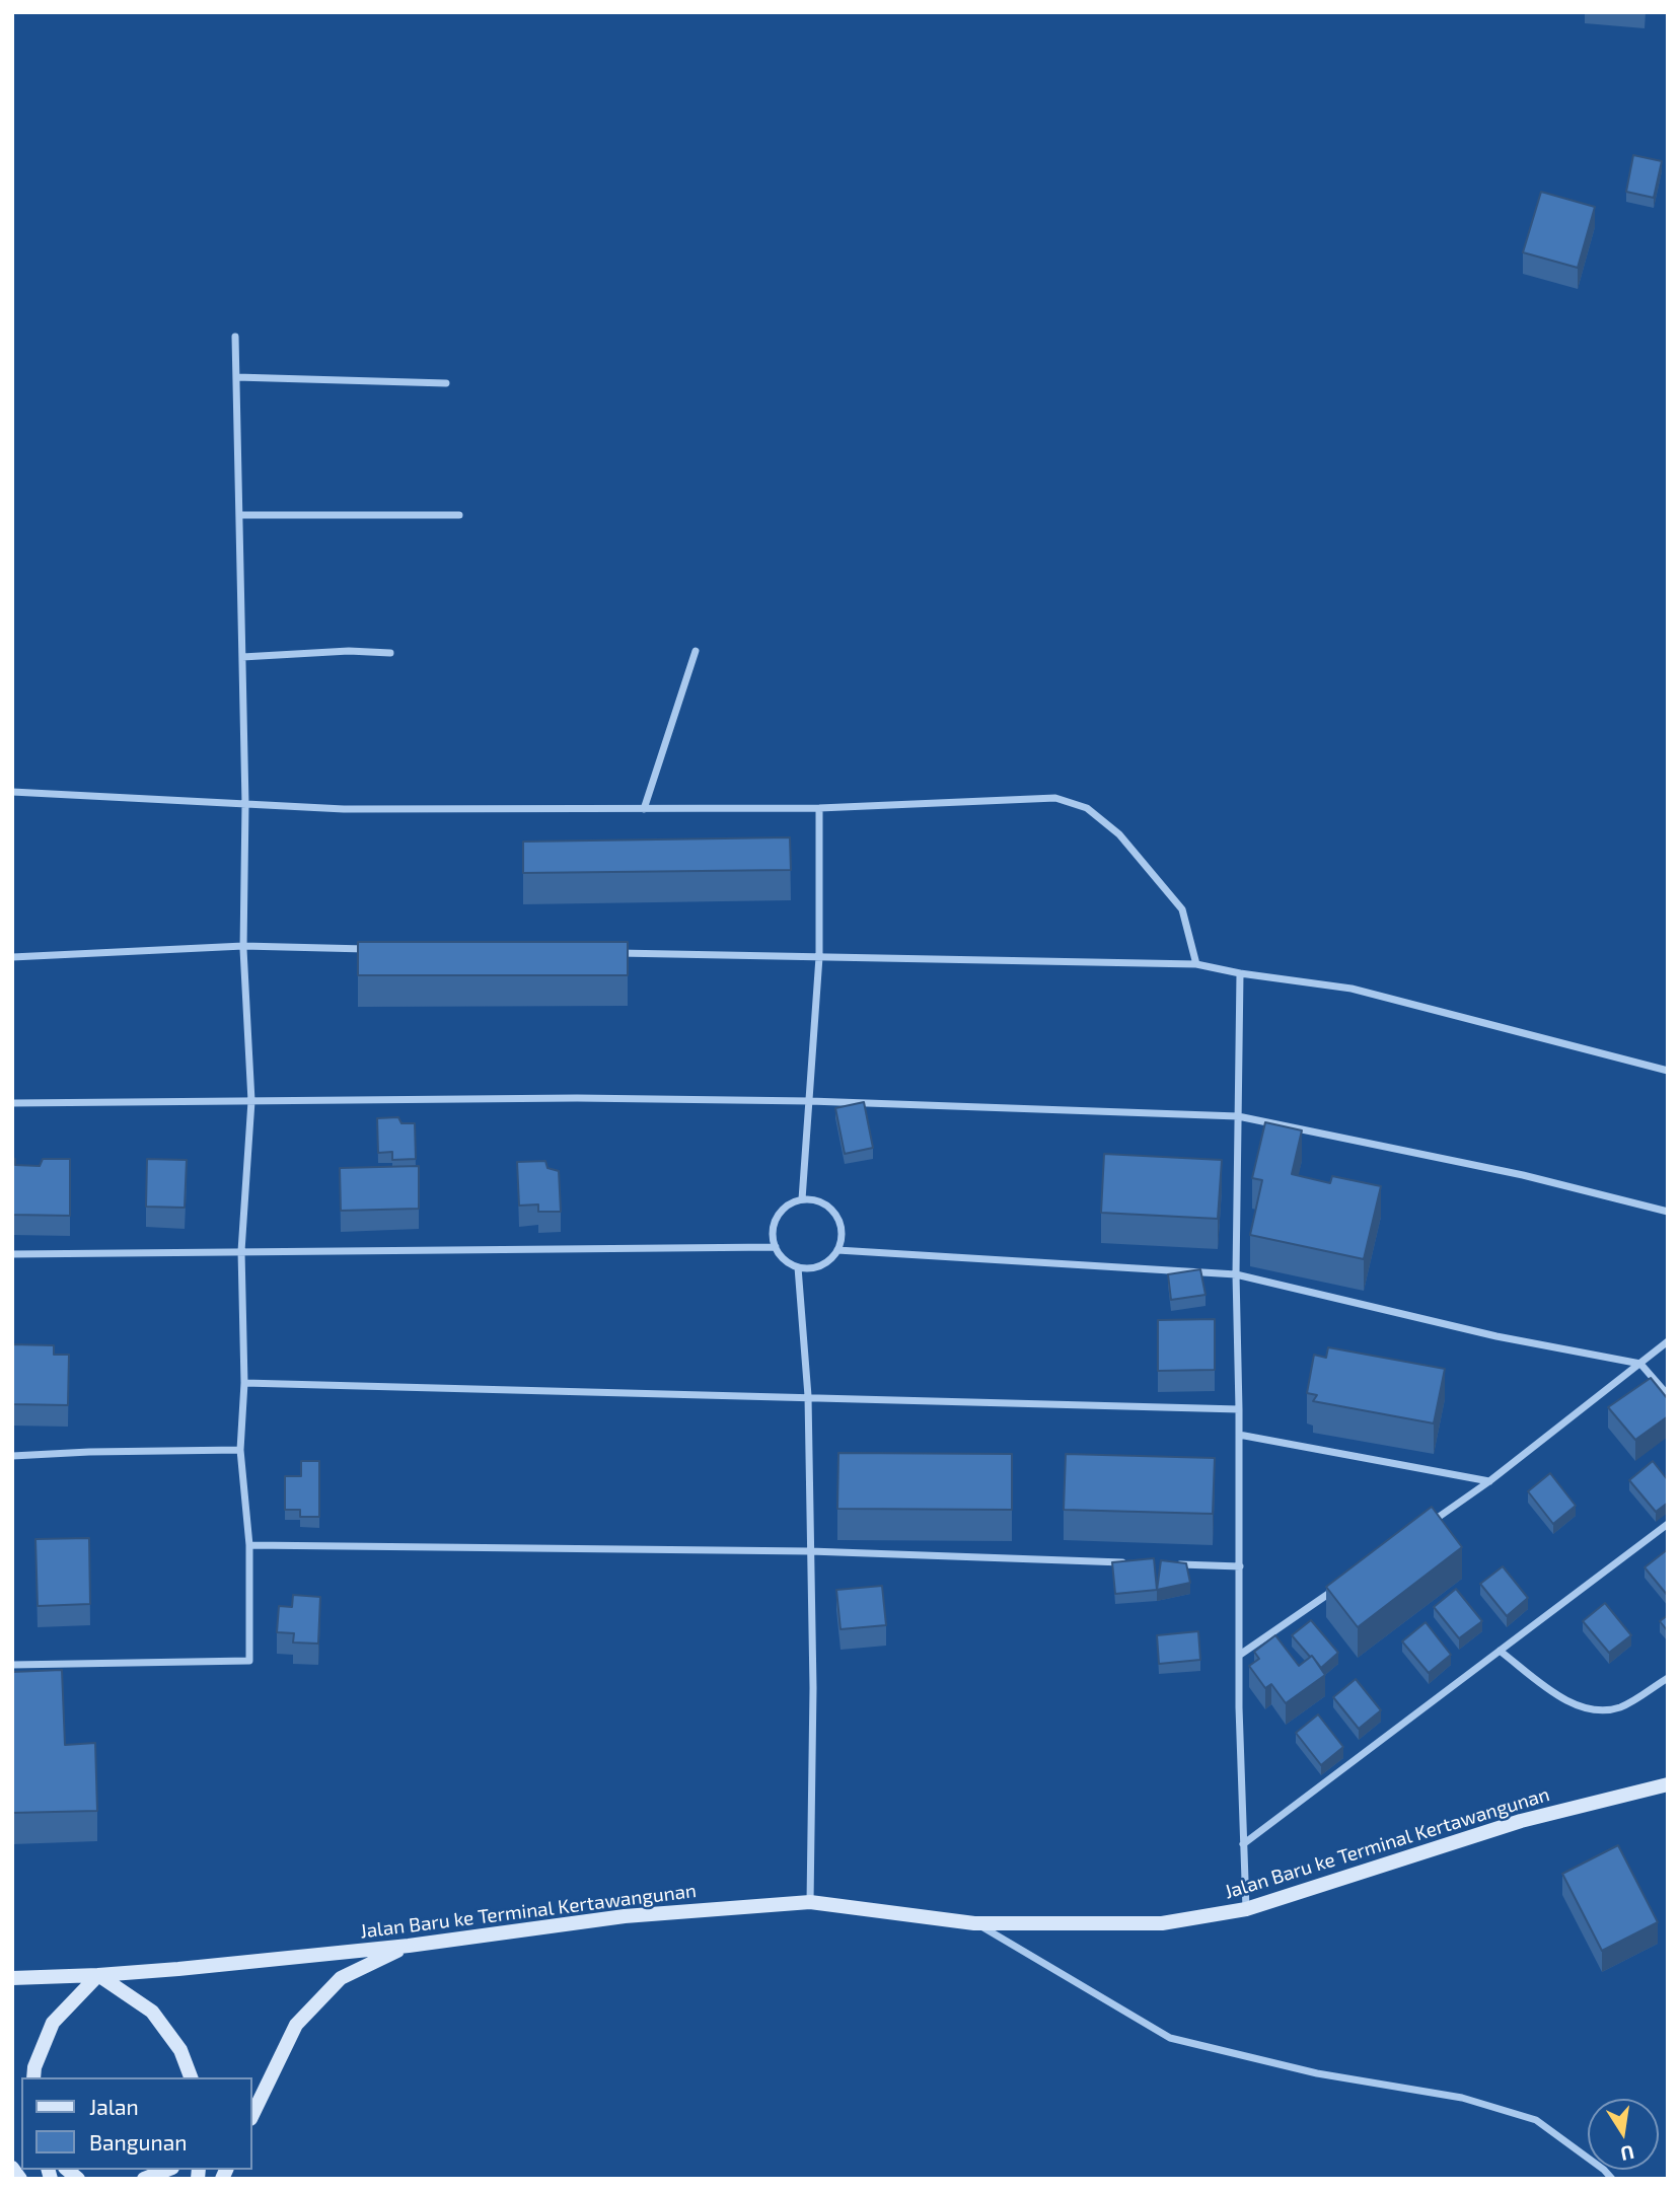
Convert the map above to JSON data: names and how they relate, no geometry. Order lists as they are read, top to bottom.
{
  "streets": {
    "main road": ["Jalan Baru ke Terminal Kertawangunan"]
  },
  "legend": ["Jalan", "Bangunan"],
  "north": "bottom"
}
